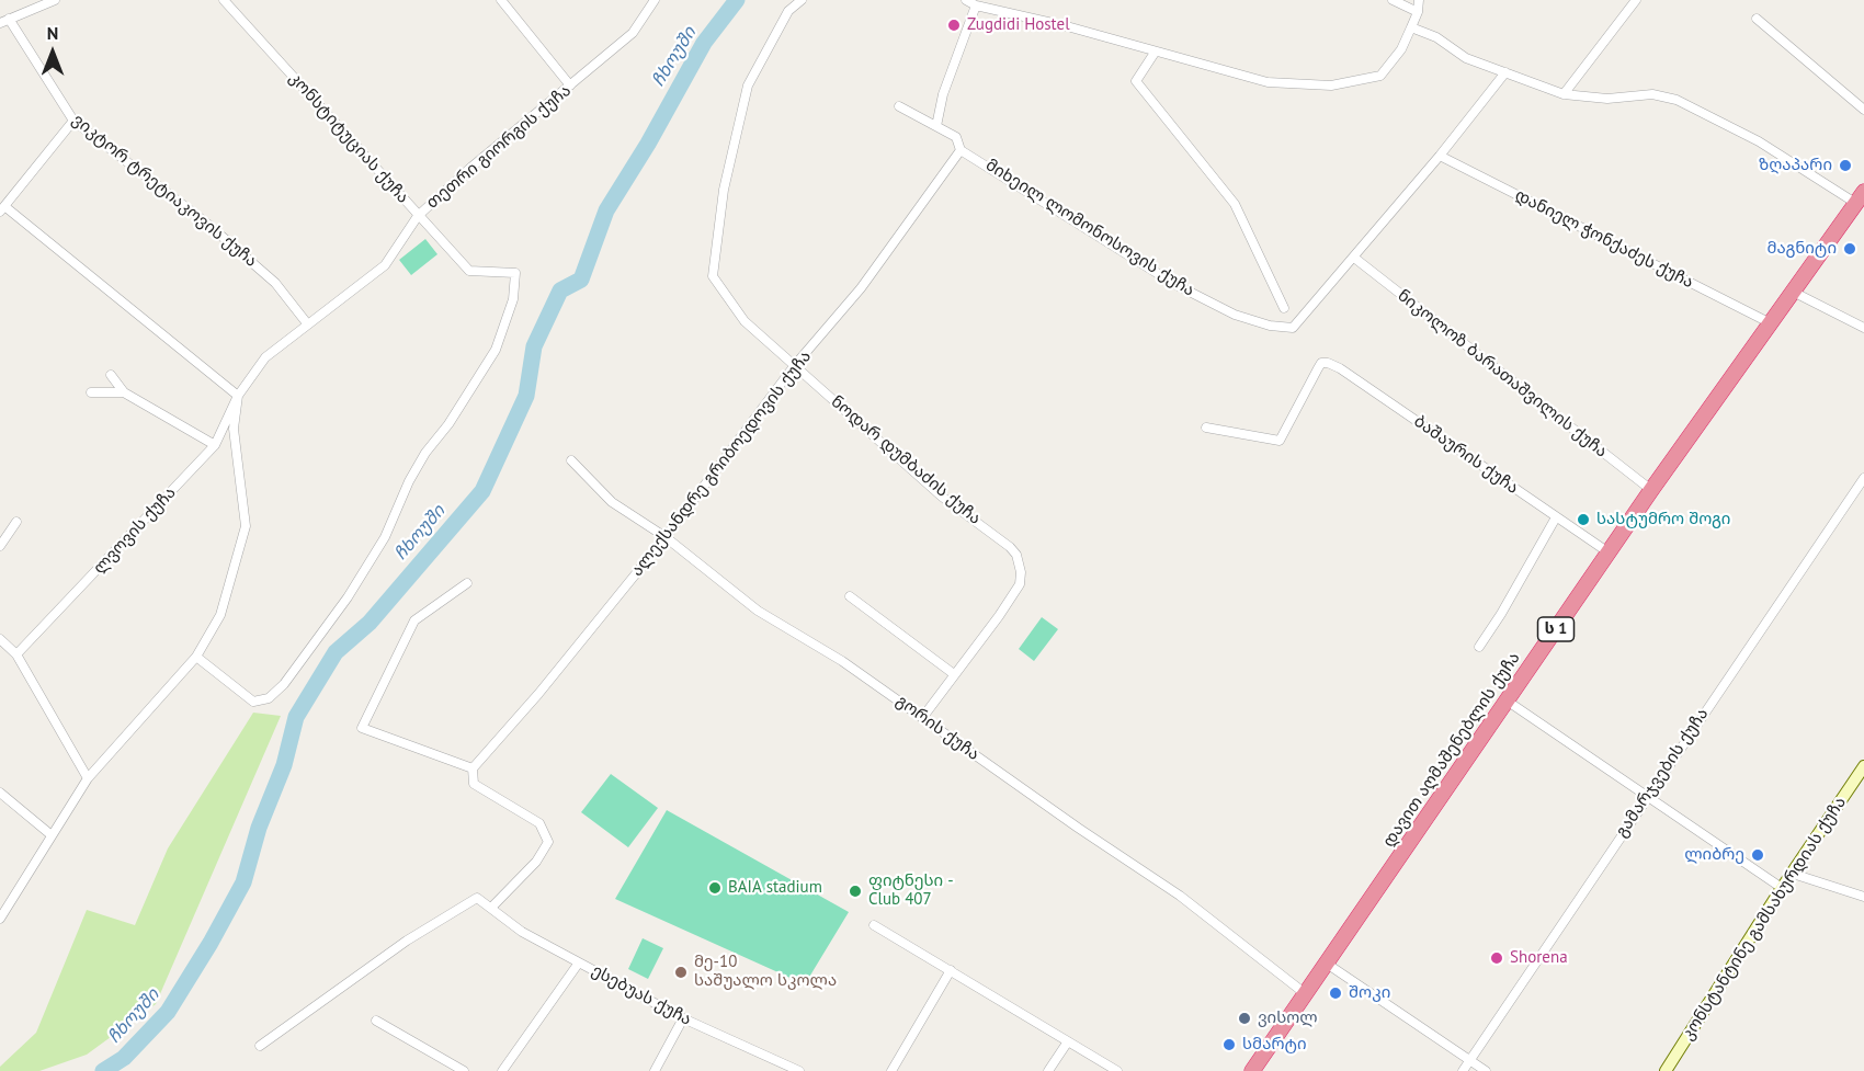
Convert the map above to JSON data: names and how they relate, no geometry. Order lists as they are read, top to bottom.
{
  "streets": {
    "highway": ["ს 1", "დავით აღმაშენებლის ქუჩა"],
    "main road": ["კონსტანტინე გამსახურდიას ქუჩა"],
    "street": [
      "კონსტიტუციას ქუჩა",
      "თეთრი გიორგის ქუჩა",
      "ვიკტორ ტრეტიაკოვის ქუჩა",
      "მიხეილ ლომონოსოვის ქუჩა",
      "დანიელ ჭონქაძეს ქუჩა",
      "ნიკოლოზ ბარათაშვილის ქუჩა",
      "ბაშაურის ქუჩა",
      "ნოდარ დუმბაძის ქუჩა",
      "ალექსანდრე გრიბოედოვის ქუჩა",
      "ლვოვის ქუჩა",
      "გორის ქუჩა",
      "გამარჯვების ქუჩა",
      "ესებუას ქუჩა"
    ]
  },
  "crossings": [
    ["კონსტიტუციას ქუჩა", "თეთრი გიორგის ქუჩა"],
    ["თეთრი გიორგის ქუჩა", "ვიკტორ ტრეტიაკოვის ქუჩა"],
    ["თეთრი გიორგის ქუჩა", "ლვოვის ქუჩა"],
    ["მიხეილ ლომონოსოვის ქუჩა", "ნიკოლოზ ბარათაშვილის ქუჩა"],
    ["მიხეილ ლომონოსოვის ქუჩა", "ალექსანდრე გრიბოედოვის ქუჩა"],
    ["დანიელ ჭონქაძეს ქუჩა", "დავით აღმაშენებლის ქუჩა"],
    ["ნიკოლოზ ბარათაშვილის ქუჩა", "დავით აღმაშენებლის ქუჩა"],
    ["ბაშაურის ქუჩა", "დავით აღმაშენებლის ქუჩა"],
    ["ნოდარ დუმბაძის ქუჩა", "ალექსანდრე გრიბოედოვის ქუჩა"],
    ["ნოდარ დუმბაძის ქუჩა", "გორის ქუჩა"],
    ["ალექსანდრე გრიბოედოვის ქუჩა", "გორის ქუჩა"],
    ["გორის ქუჩა", "დავით აღმაშენებლის ქუჩა"]
  ],
  "water": ["ჩხოუში"],
  "places": [
    "Zugdidi Hostel",
    "ზღაპარი",
    "მაგნიტი",
    "სასტუმრო შოგი",
    "ლიბრე",
    "BAIA stadium",
    "ფიტნესი - Club 407",
    "Shorena",
    "მე-10 საშუალო სკოლა",
    "შოკი",
    "ვისოლ",
    "სმარტი"
  ],
  "north": "top"
}
